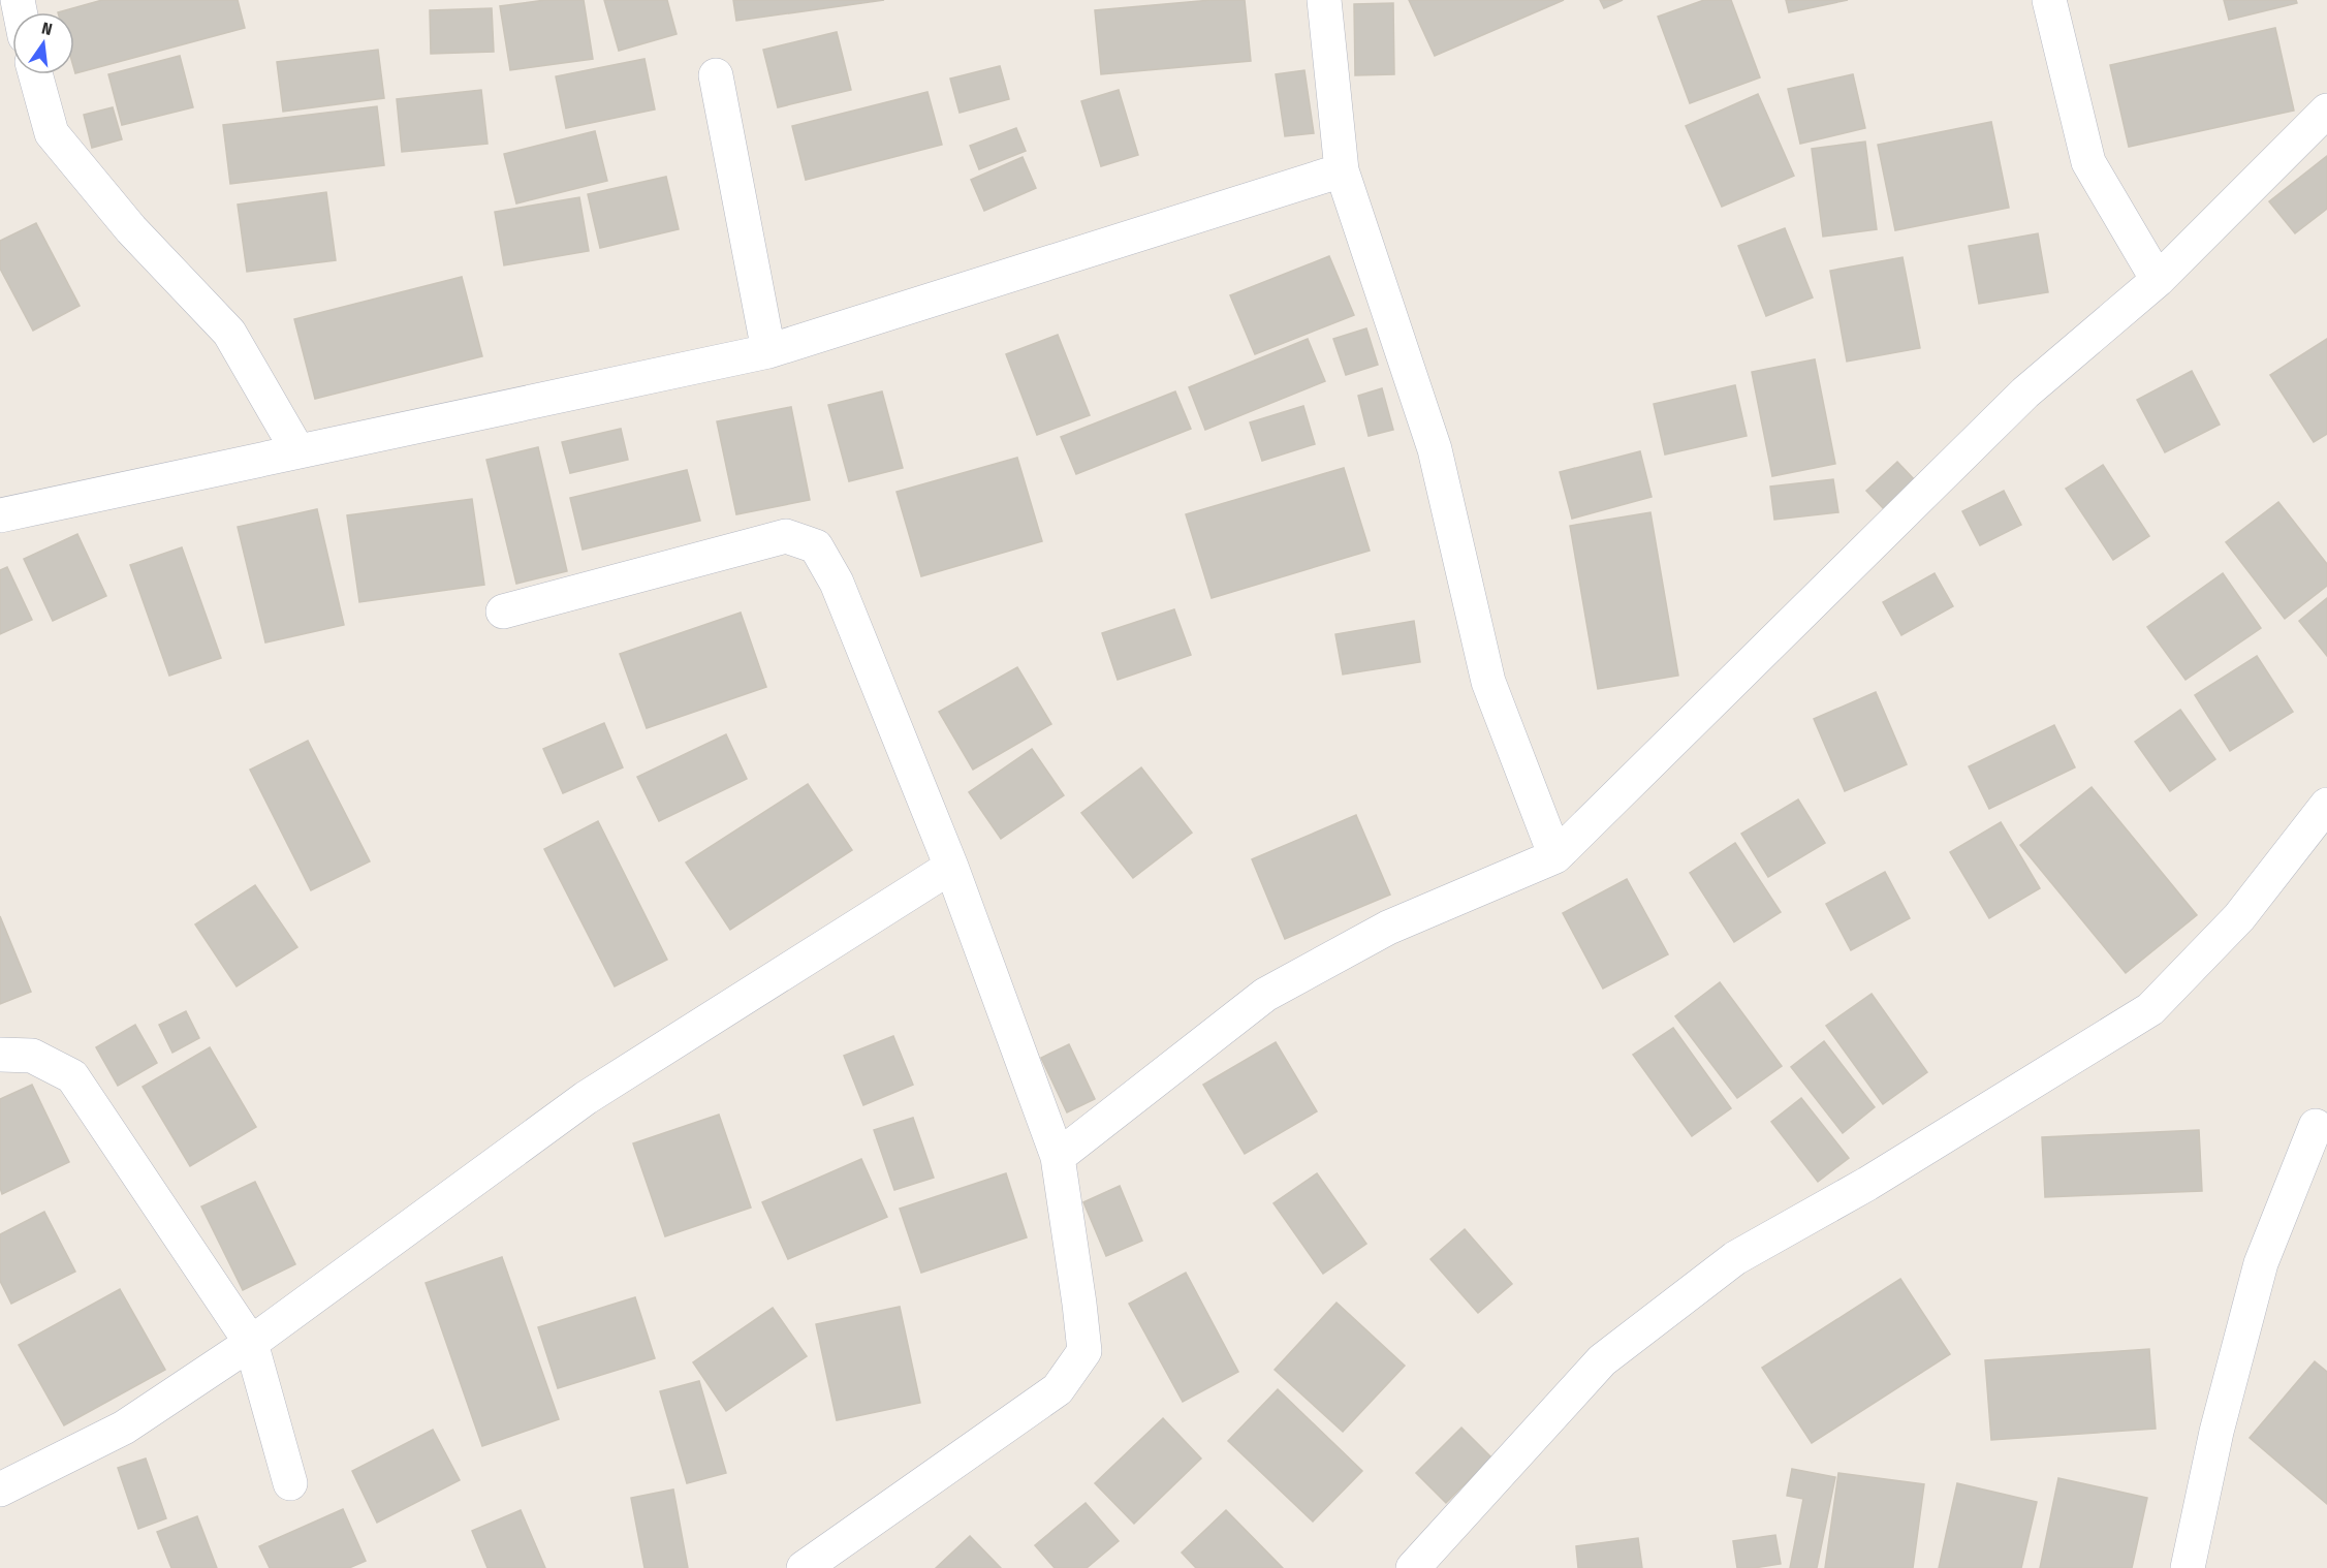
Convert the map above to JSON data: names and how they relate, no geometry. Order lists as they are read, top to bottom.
{
  "north": "top"
}
